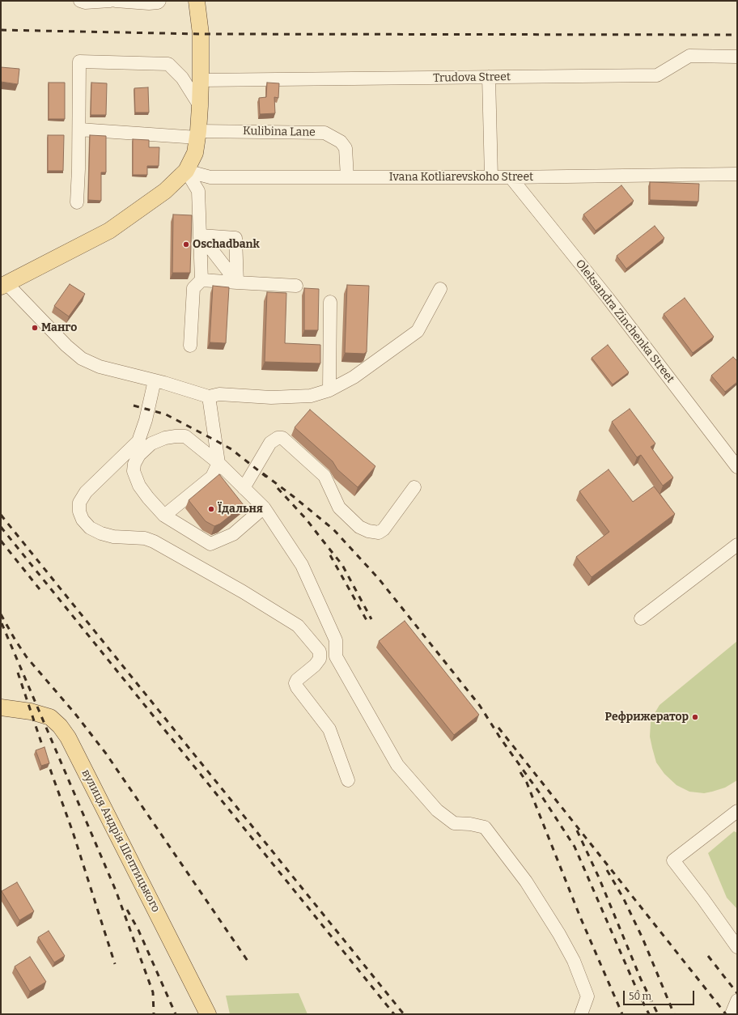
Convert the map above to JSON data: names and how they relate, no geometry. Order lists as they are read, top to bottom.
{
  "streets": {
    "main road": ["вулиця Андрія Шептицького"],
    "street": [
      "Trudova Street",
      "Kulibina Lane",
      "Ivana Kotliarevskoho Street",
      "Oleksandra Zinchenka Street"
    ]
  },
  "crossings": [
    ["Kulibina Lane", "Ivana Kotliarevskoho Street"],
    ["Ivana Kotliarevskoho Street", "Oleksandra Zinchenka Street"]
  ],
  "places": [
    "Oschadbank",
    "Манго",
    "Їдальня",
    "Рефрижератор"
  ],
  "scale_bar": "50 m"
}
